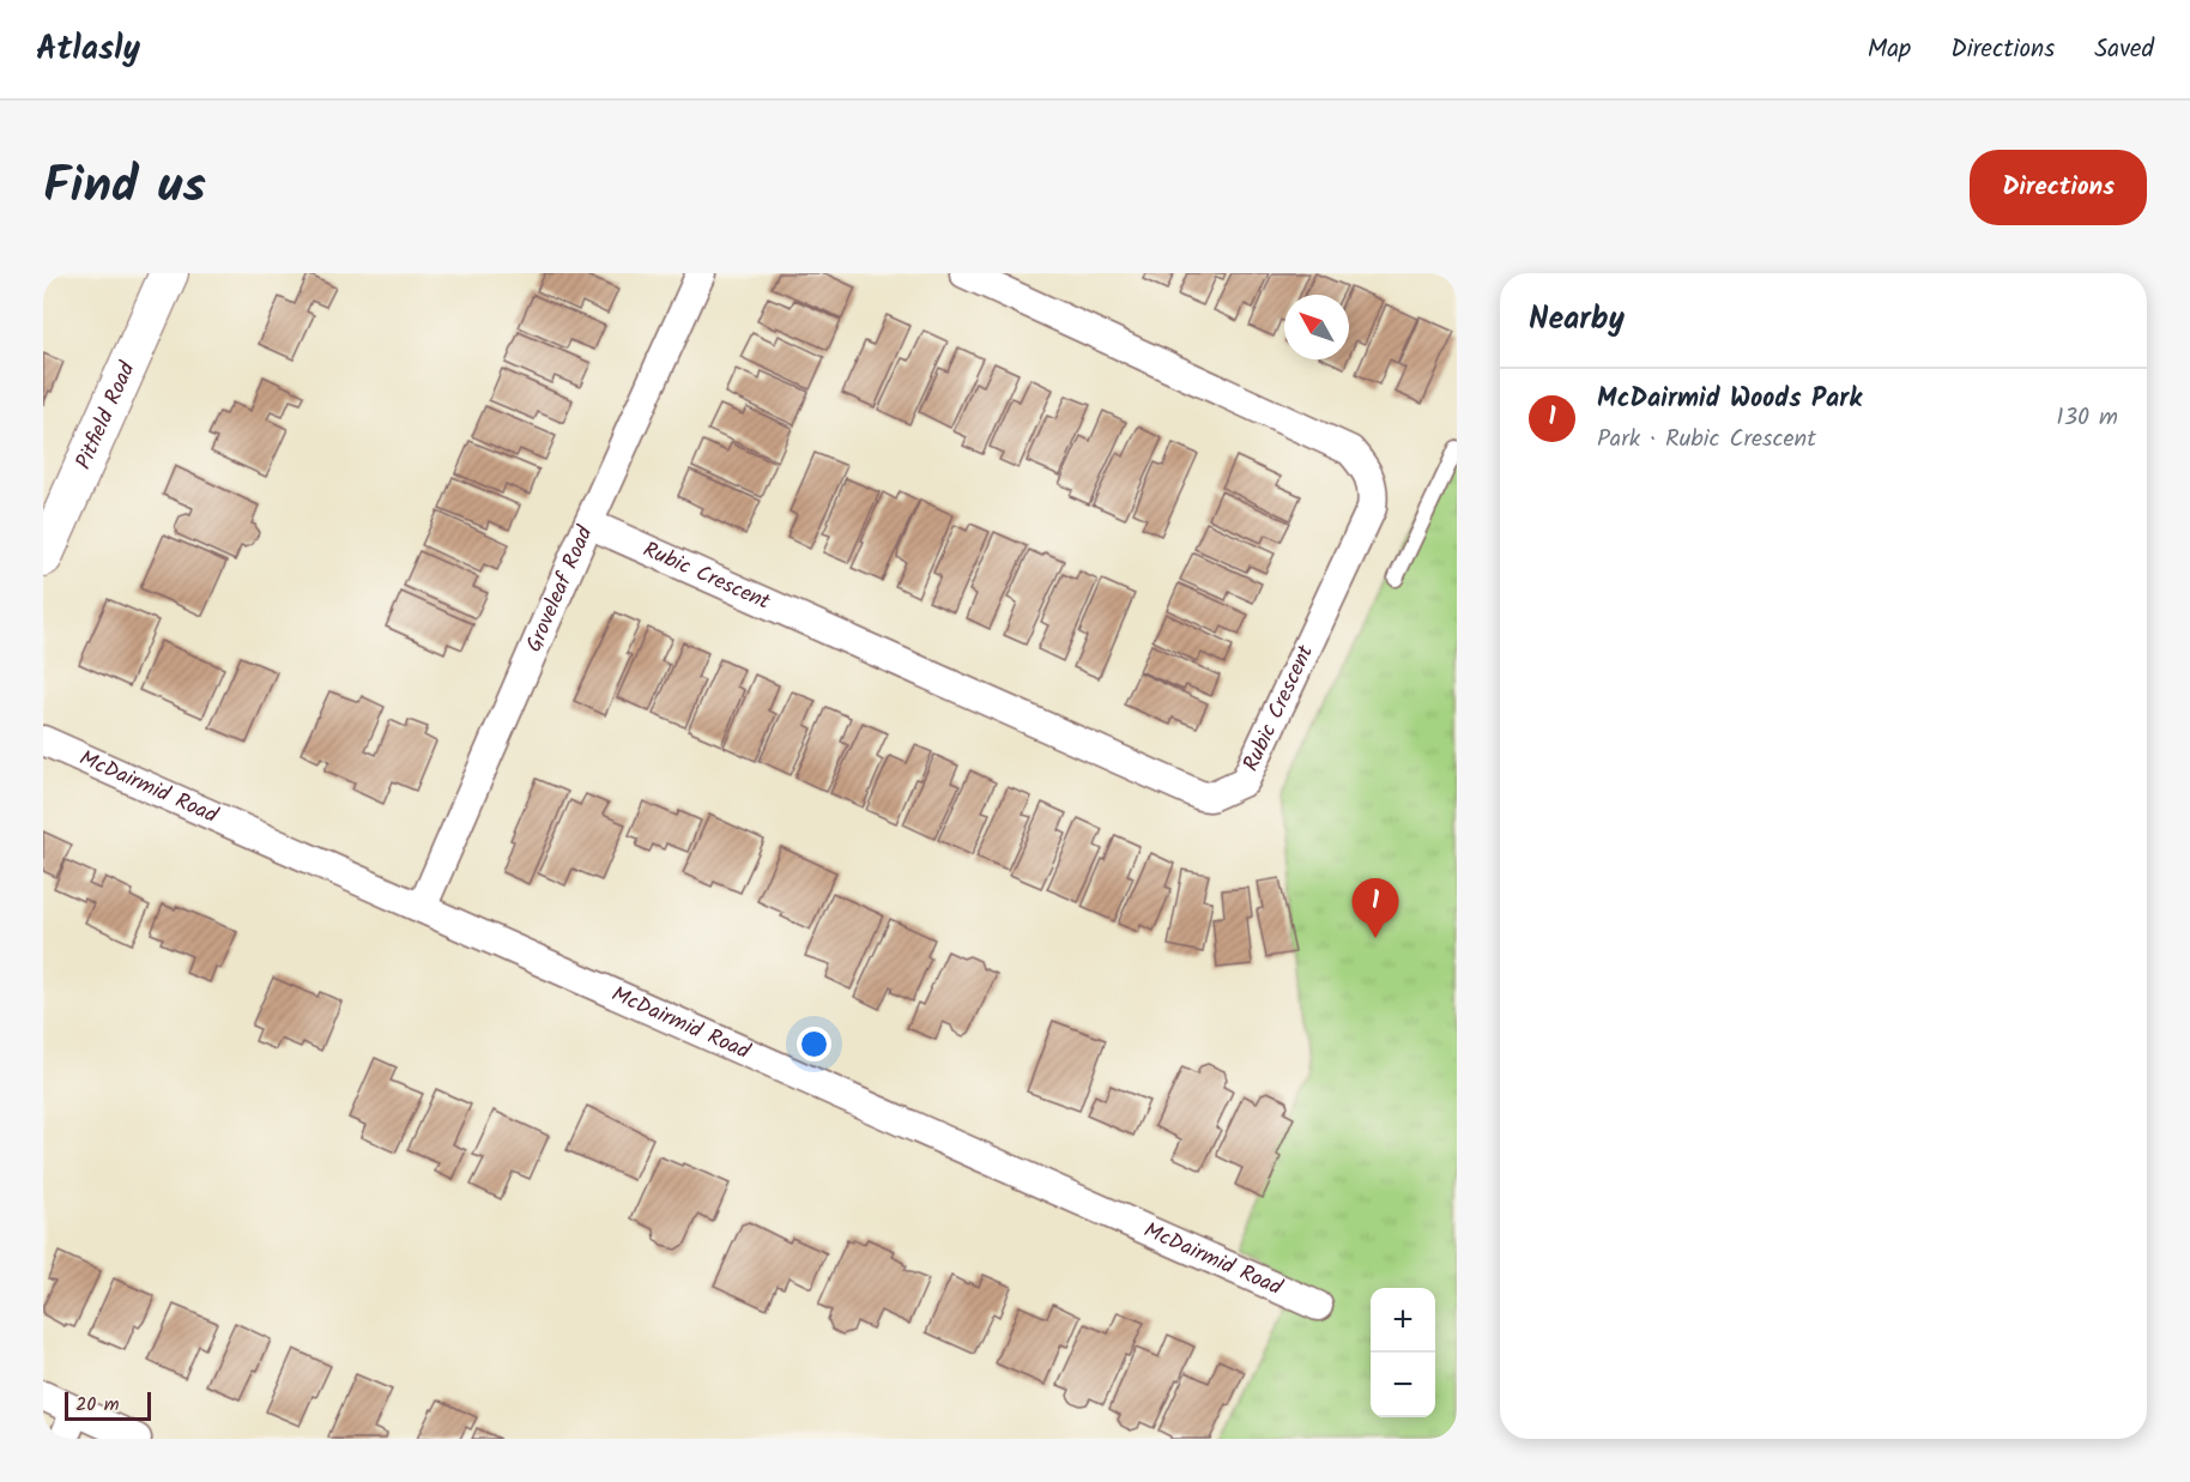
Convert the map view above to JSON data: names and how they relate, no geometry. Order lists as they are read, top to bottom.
{
  "streets": {
    "street": [
      "Pitfield Road",
      "Rubic Crescent",
      "Groveleaf Road",
      "McDairmid Road"
    ]
  },
  "crossings": [
    ["Rubic Crescent", "Groveleaf Road"],
    ["Groveleaf Road", "McDairmid Road"]
  ],
  "scale_bar": "20 m",
  "north": "top left",
  "page": {
    "header": "Atlasly",
    "nav": ["Map", "Directions", "Saved"],
    "title": "Find us",
    "buttons": "Directions",
    "heading": "Nearby",
    "list": [
      {
        "mark": "1",
        "name": "McDairmid Woods Park",
        "note": "Park · Rubic Crescent",
        "value": "130 m"
      }
    ],
    "pins": "1",
    "map_buttons": ["+", "−"],
    "scale": "20 m"
  }
}
